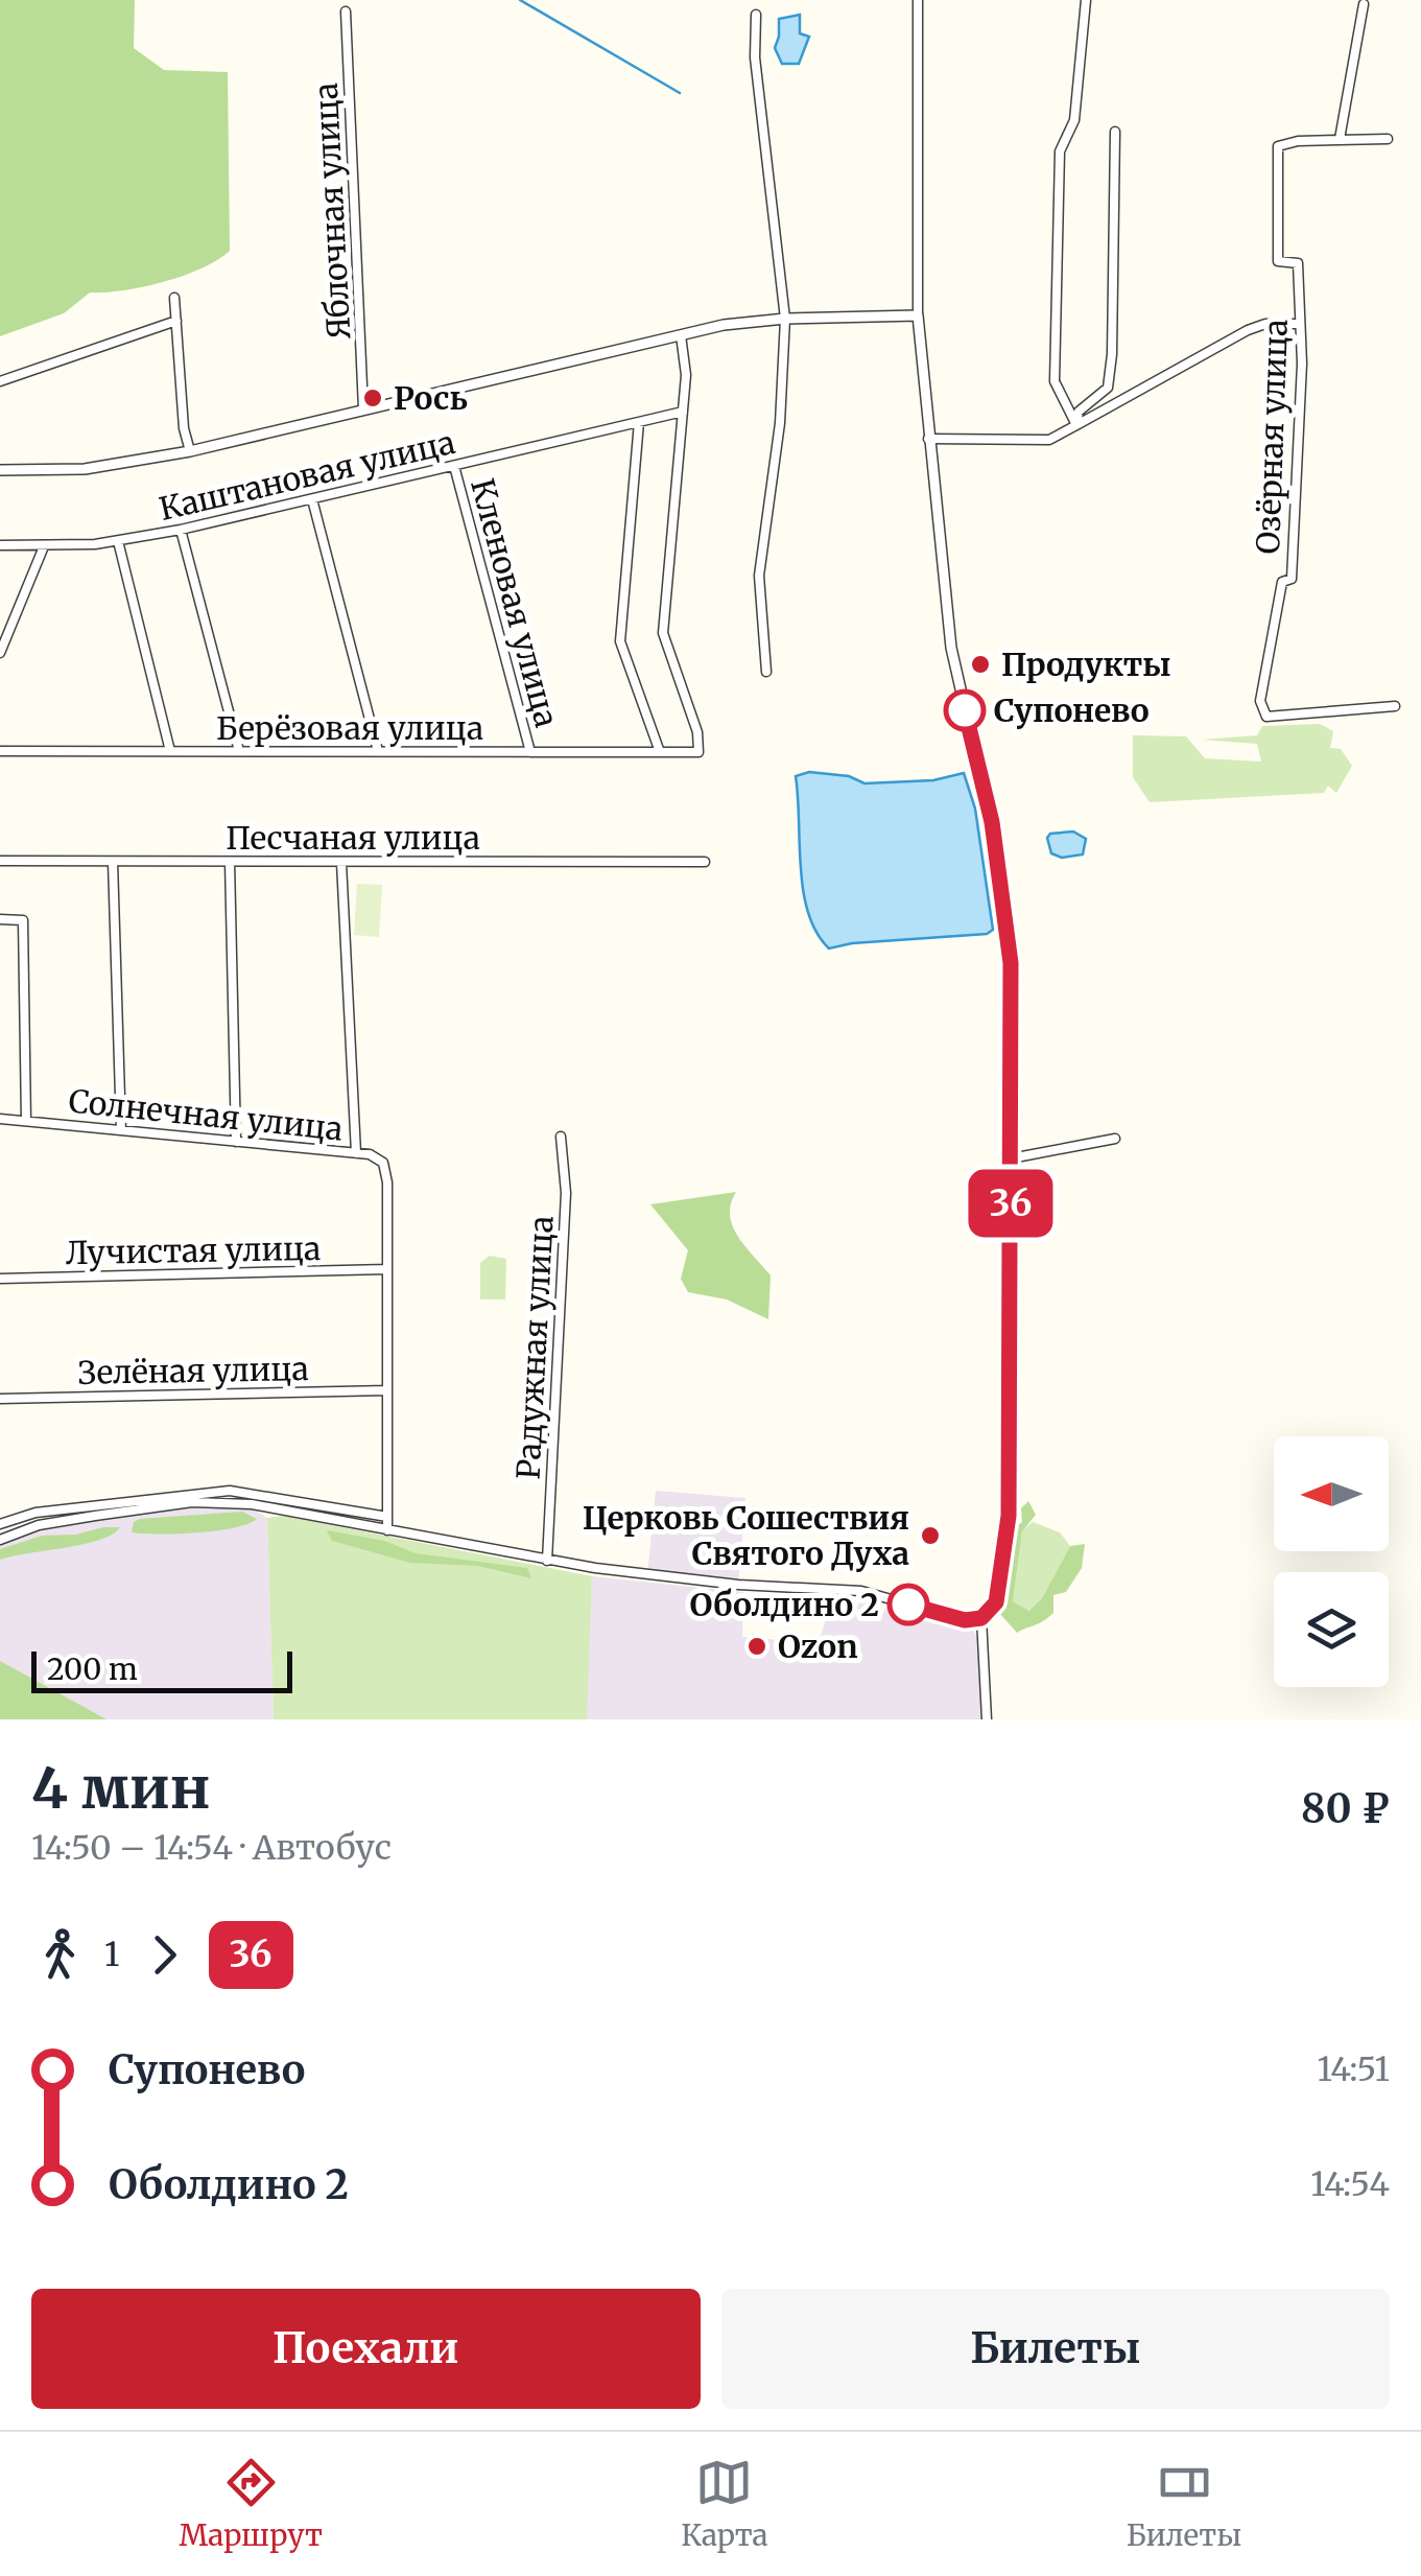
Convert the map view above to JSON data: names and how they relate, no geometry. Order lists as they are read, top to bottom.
{
  "streets": {
    "street": [
      "Яблочная улица",
      "Озёрная улица",
      "Каштановая улица",
      "Кленовая улица",
      "Берёзовая улица",
      "Песчаная улица",
      "Солнечная улица",
      "Лучистая улица",
      "Радужная улица",
      "Зелёная улица"
    ]
  },
  "crossings": [
    ["Каштановая улица", "Кленовая улица"],
    ["Каштановая улица", "Берёзовая улица"],
    ["Кленовая улица", "Берёзовая улица"],
    ["Солнечная улица", "Лучистая улица"]
  ],
  "places": [
    "Рось",
    "Продукты",
    "Супонево",
    "Церковь Сошествия Святого Духа",
    "Оболдино 2",
    "Ozon"
  ],
  "lines": ["bus line 36"],
  "scale_bar": "200 m",
  "north": "left",
  "page": {
    "on_map": "36",
    "scale": "200 m",
    "heading": ["4 мин", "14:50 – 14:54 · Автобус", "80 ₽"],
    "legs": ["1", "36"],
    "list": [
      {
        "name": "Супонево",
        "value": "14:51"
      },
      {
        "name": "Оболдино 2",
        "value": "14:54"
      }
    ],
    "buttons": ["Поехали", "Билеты"],
    "tabs": ["Маршрут", "Карта", "Билеты"]
  }
}
